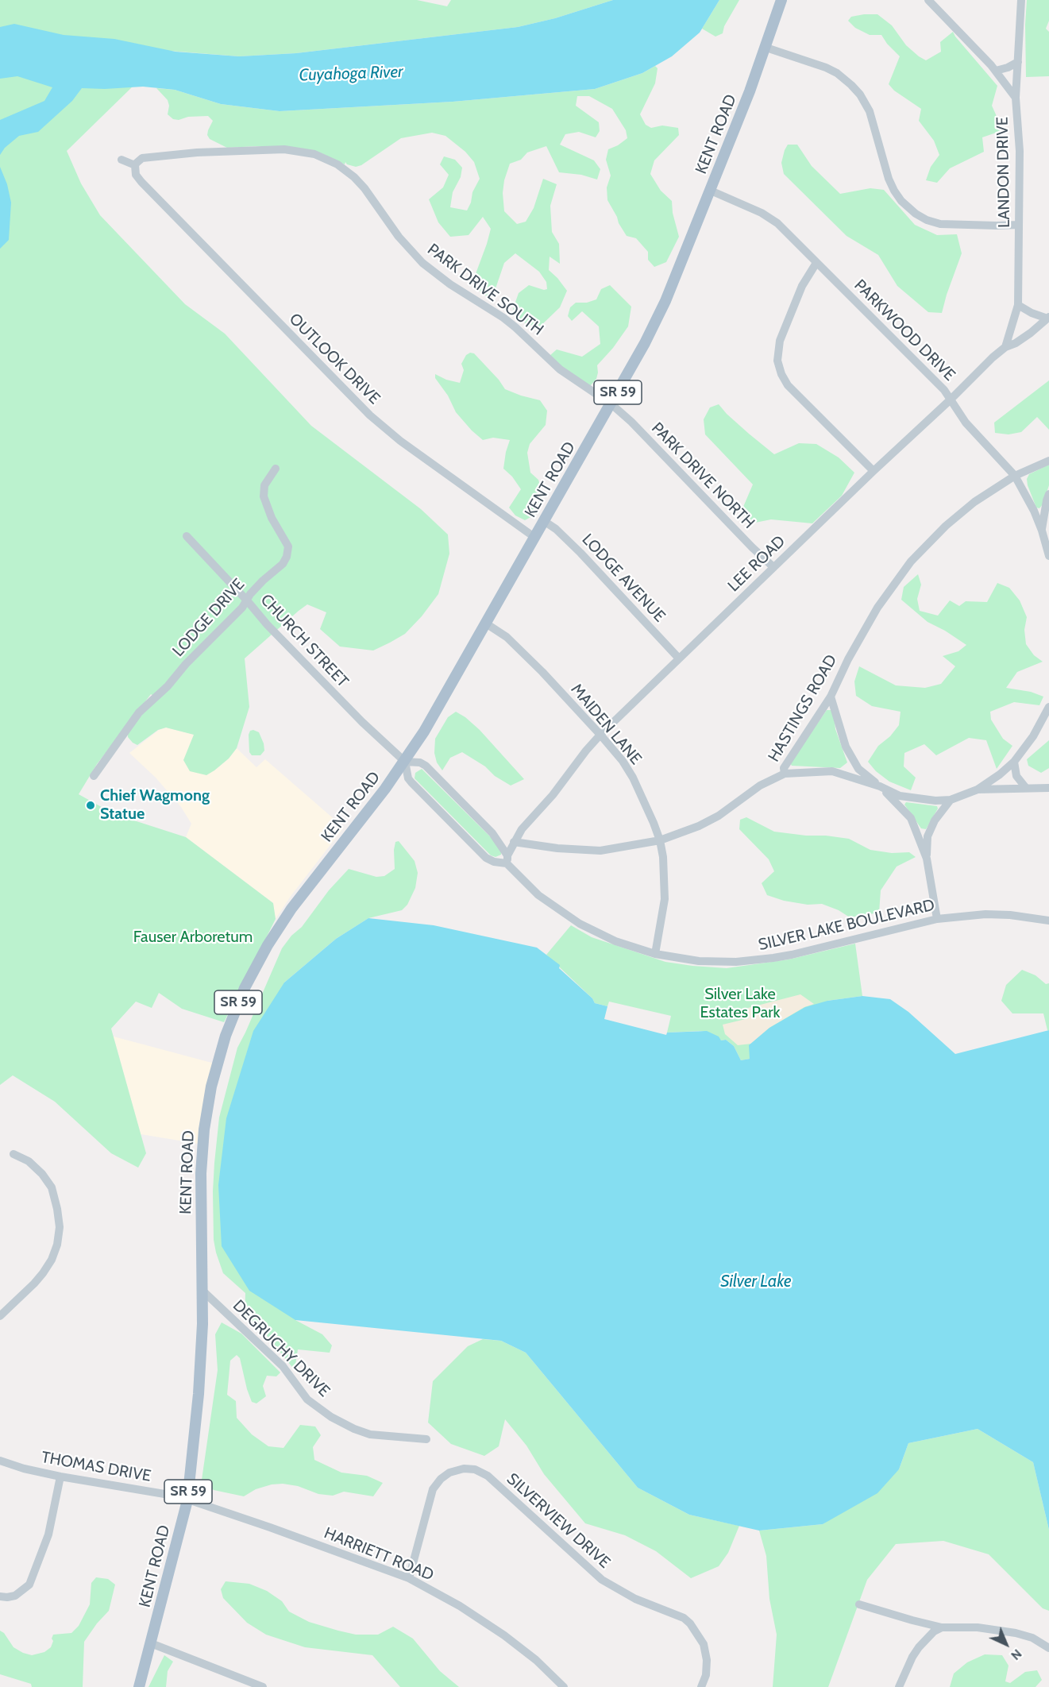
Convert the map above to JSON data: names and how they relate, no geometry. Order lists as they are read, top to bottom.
{
  "streets": {
    "main road": ["KENT ROAD", "SR 59"],
    "street": [
      "LANDON DRIVE",
      "PARK DRIVE SOUTH",
      "PARKWOOD DRIVE",
      "OUTLOOK DRIVE",
      "PARK DRIVE NORTH",
      "LEE ROAD",
      "LODGE AVENUE",
      "LODGE DRIVE",
      "CHURCH STREET",
      "HASTINGS ROAD",
      "MAIDEN LANE",
      "SILVER LAKE BOULEVARD",
      "DEGRUCHY DRIVE",
      "THOMAS DRIVE",
      "SILVERVIEW DRIVE",
      "HARRIETT ROAD"
    ]
  },
  "crossings": [
    ["KENT ROAD", "PARK DRIVE SOUTH"],
    ["KENT ROAD", "PARKWOOD DRIVE"],
    ["KENT ROAD", "OUTLOOK DRIVE"],
    ["KENT ROAD", "PARK DRIVE NORTH"],
    ["KENT ROAD", "LODGE AVENUE"],
    ["KENT ROAD", "CHURCH STREET"],
    ["KENT ROAD", "MAIDEN LANE"],
    ["KENT ROAD", "SILVER LAKE BOULEVARD"],
    ["KENT ROAD", "DEGRUCHY DRIVE"],
    ["KENT ROAD", "THOMAS DRIVE"],
    ["KENT ROAD", "HARRIETT ROAD"],
    ["LANDON DRIVE", "LEE ROAD"],
    ["PARK DRIVE SOUTH", "OUTLOOK DRIVE"],
    ["PARK DRIVE SOUTH", "PARK DRIVE NORTH"],
    ["PARKWOOD DRIVE", "LEE ROAD"],
    ["PARKWOOD DRIVE", "HASTINGS ROAD"],
    ["PARK DRIVE NORTH", "LEE ROAD"],
    ["LEE ROAD", "LODGE AVENUE"],
    ["LEE ROAD", "HASTINGS ROAD"],
    ["LEE ROAD", "MAIDEN LANE"],
    ["LEE ROAD", "SILVER LAKE BOULEVARD"],
    ["LODGE DRIVE", "CHURCH STREET"],
    ["CHURCH STREET", "SILVER LAKE BOULEVARD"],
    ["HASTINGS ROAD", "MAIDEN LANE"],
    ["MAIDEN LANE", "SILVER LAKE BOULEVARD"],
    ["THOMAS DRIVE", "HARRIETT ROAD"],
    ["SILVERVIEW DRIVE", "HARRIETT ROAD"]
  ],
  "water": ["Cuyahoga River", "Silver Lake"],
  "parks": ["Fauser Arboretum", "Silver Lake Estates Park"],
  "places": ["Chief Wagmong Statue"],
  "north": "bottom right"
}
